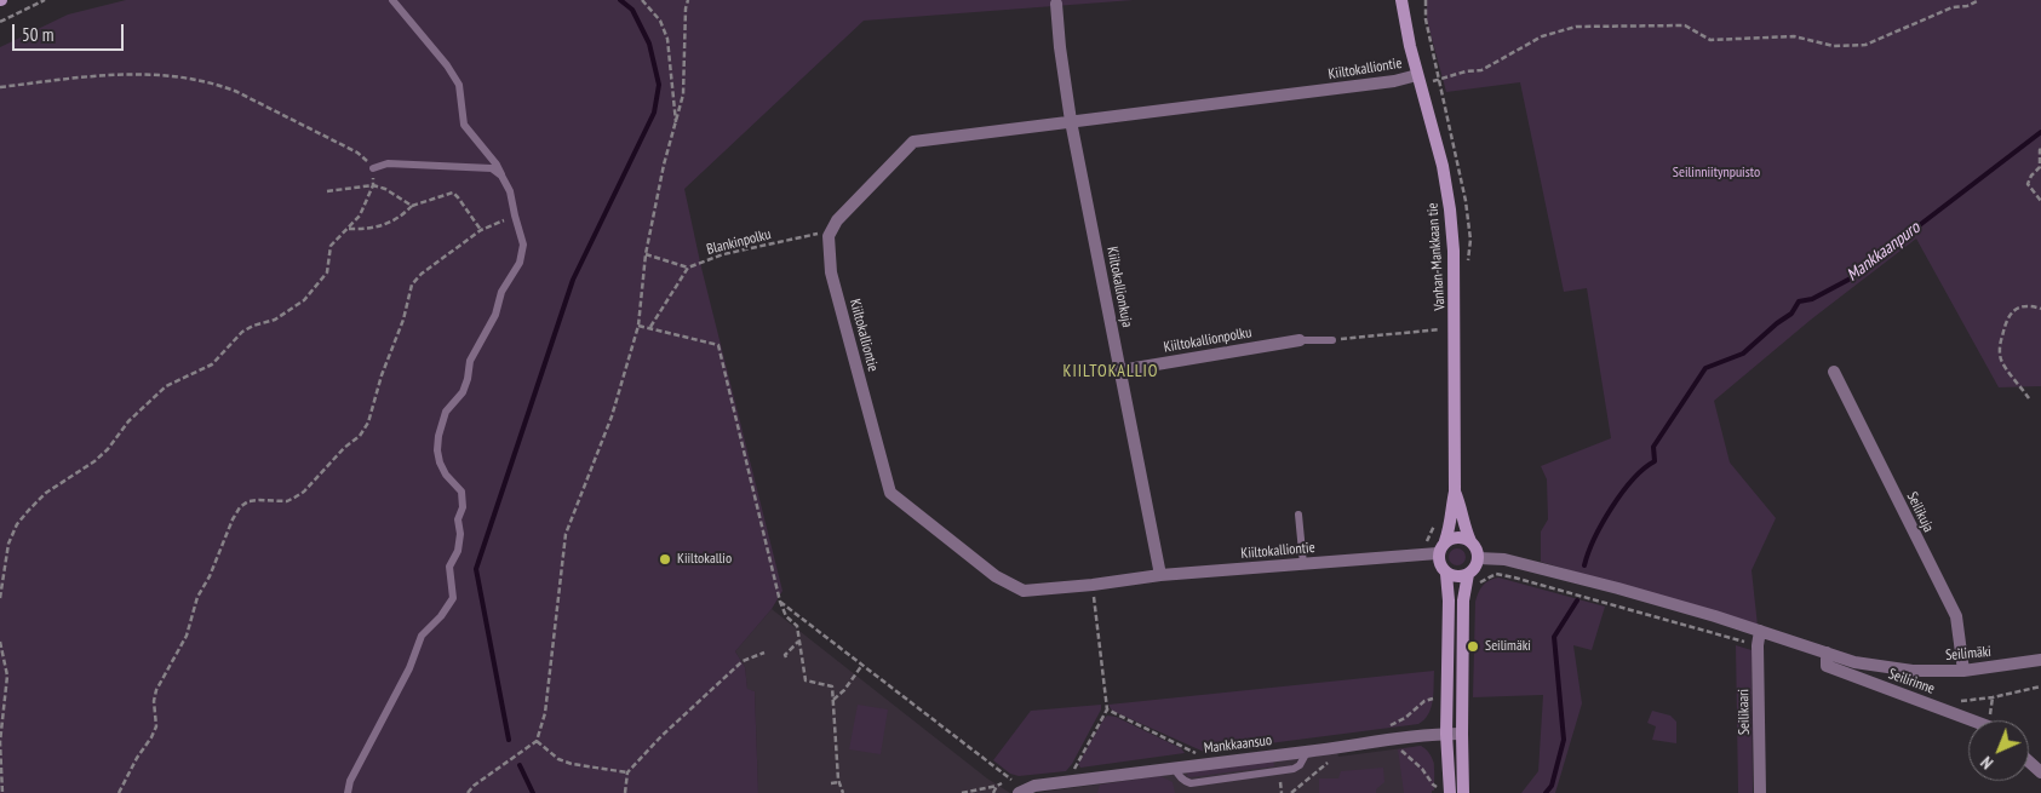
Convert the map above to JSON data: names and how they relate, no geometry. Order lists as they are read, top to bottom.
{
  "streets": {
    "main road": ["Vanhan-Mankkaan tie"],
    "street": [
      "Kiiltokalliontie",
      "Kiiltokallionkuja",
      "Kiiltokallionpolku",
      "Seilikuja",
      "Seilimäki",
      "Seilirinne",
      "Seilikaari",
      "Mankkaansuo"
    ],
    "path": ["Blankinpolku"]
  },
  "crossings": [
    ["Kiiltokalliontie", "Blankinpolku"],
    ["Kiiltokalliontie", "Vanhan-Mankkaan tie"],
    ["Kiiltokalliontie", "Kiiltokallionkuja"],
    ["Kiiltokalliontie", "Seilimäki"],
    ["Vanhan-Mankkaan tie", "Seilimäki"],
    ["Kiiltokallionkuja", "Kiiltokallionpolku"],
    ["Seilikuja", "Seilimäki"],
    ["Seilimäki", "Seilirinne"],
    ["Seilimäki", "Seilikaari"]
  ],
  "districts": ["KIILTOKALLIO"],
  "water": ["Mankkaanpuro"],
  "parks": ["Seilinniitynpuisto"],
  "places": ["Kiiltokallio", "Seilimäki"],
  "scale_bar": "50 m",
  "north": "bottom left"
}
